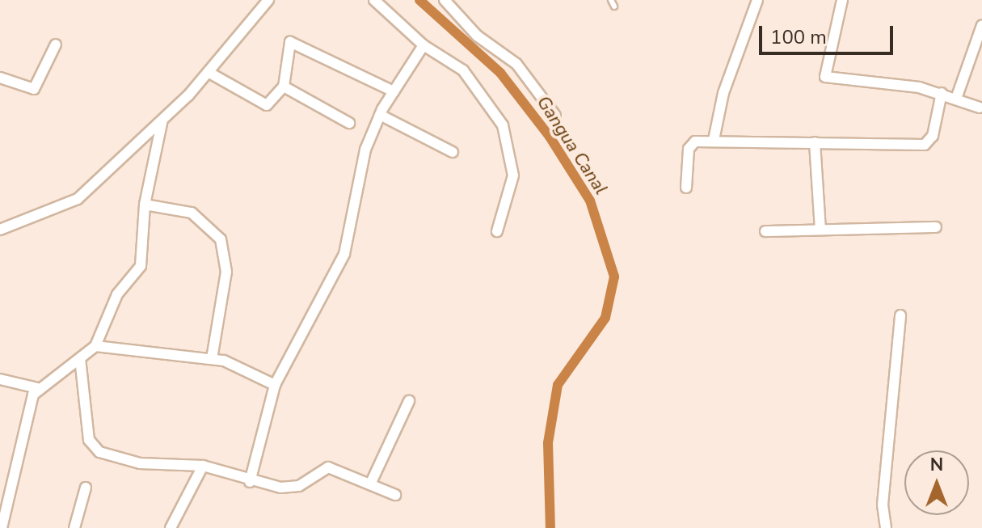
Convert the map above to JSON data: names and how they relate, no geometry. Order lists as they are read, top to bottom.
{
  "water": ["Gangua Canal"],
  "scale_bar": "100 m",
  "north": "top"
}
